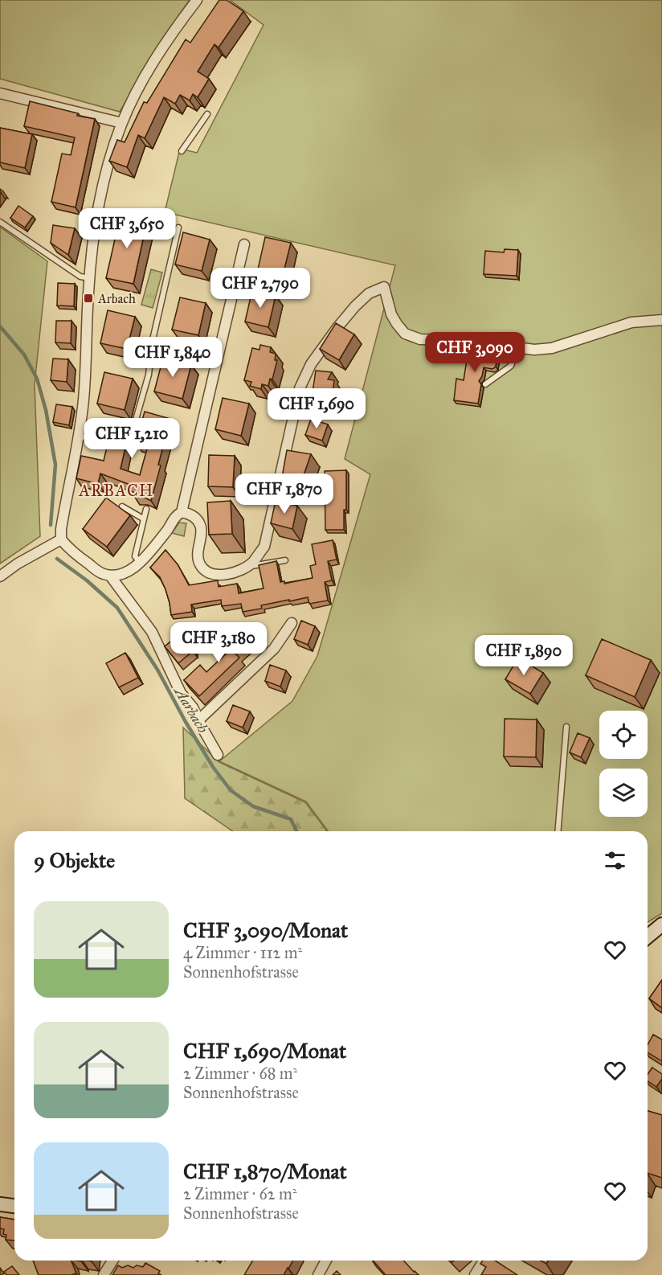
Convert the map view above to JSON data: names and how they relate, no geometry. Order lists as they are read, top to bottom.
{
  "districts": ["ARBACH"],
  "water": ["Aarbach"],
  "places": {
    "transit": ["Arbach"]
  },
  "page": {
    "price": [
      "CHF 3,650",
      "CHF 2,790",
      "CHF 3,090",
      "CHF 1,840",
      "CHF 1,690",
      "CHF 1,210",
      "CHF 1,870",
      "CHF 3,180",
      "CHF 1,890"
    ],
    "heading": "9 Objekte",
    "list": [
      {
        "name": "CHF 3,090/Monat",
        "note": "4 Zimmer · 112 m² · Sonnenhofstrasse"
      },
      {
        "name": "CHF 1,690/Monat",
        "note": "2 Zimmer · 68 m² · Sonnenhofstrasse"
      },
      {
        "name": "CHF 1,870/Monat",
        "note": "2 Zimmer · 62 m² · Sonnenhofstrasse"
      }
    ]
  }
}
